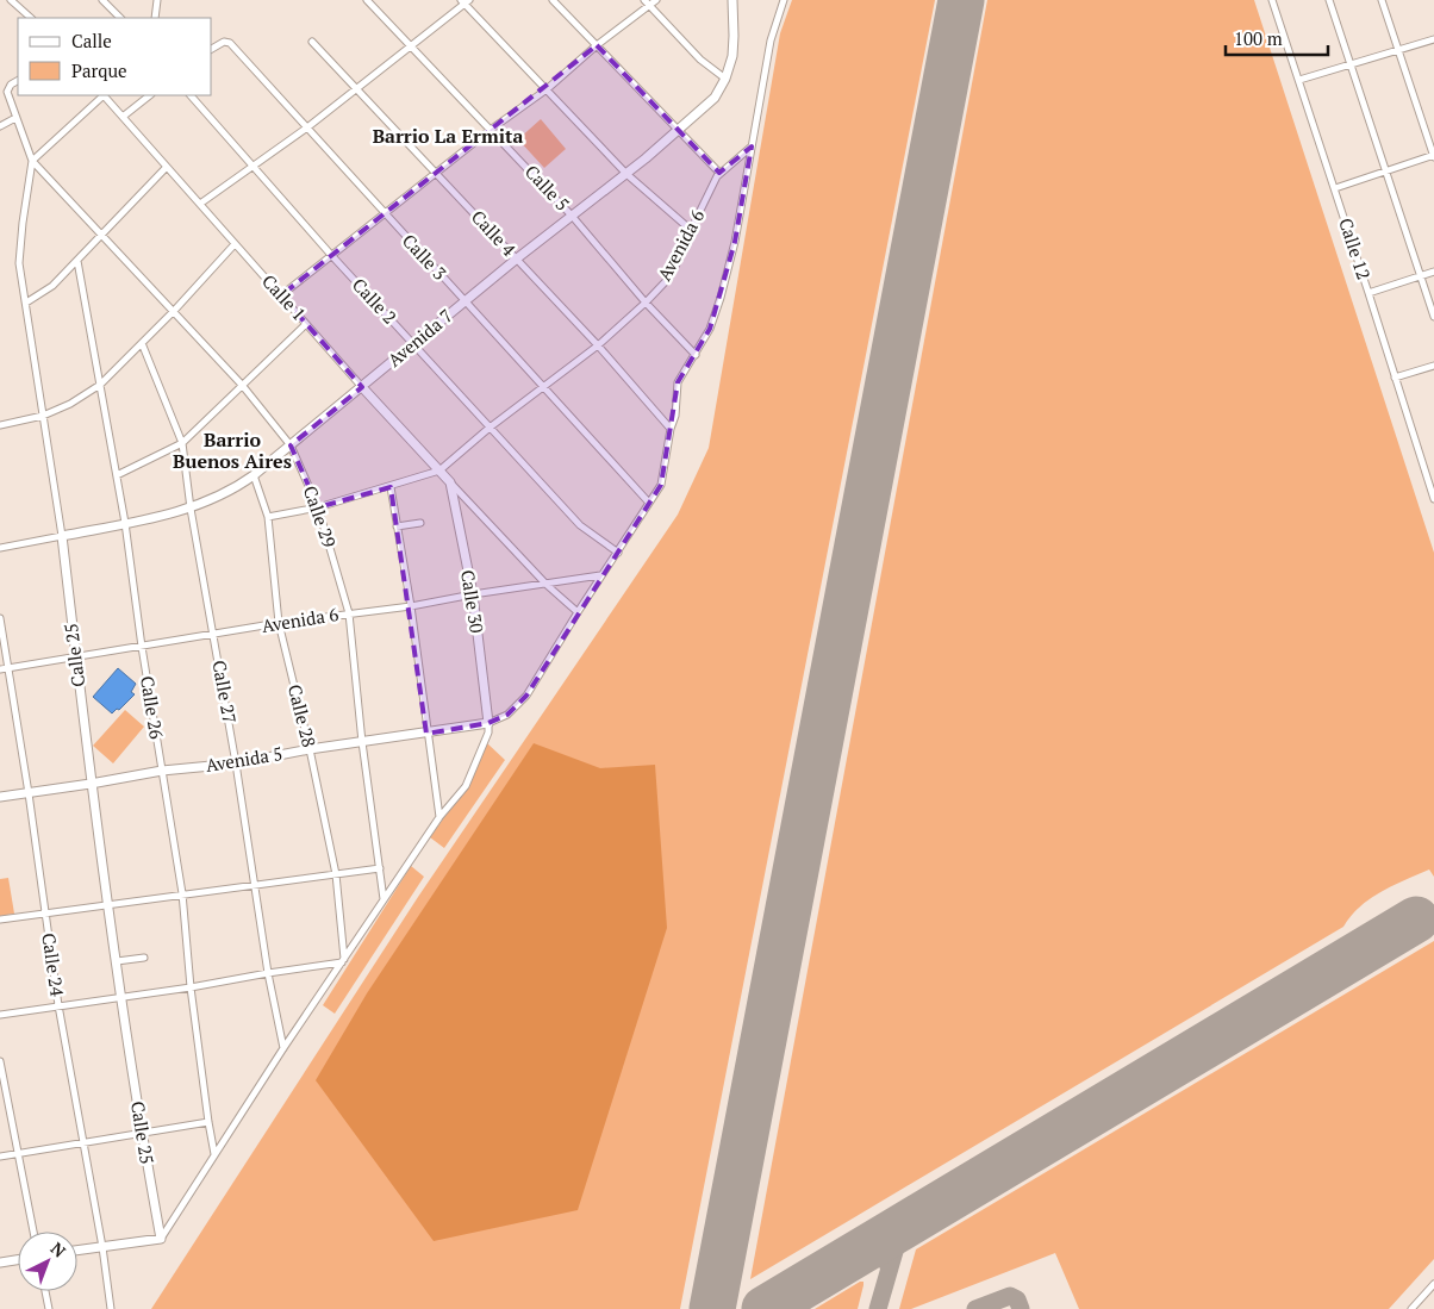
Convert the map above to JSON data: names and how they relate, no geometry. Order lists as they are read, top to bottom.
{
  "streets": {
    "street": [
      "Calle 5",
      "Calle 4",
      "Avenida 6",
      "Calle 12",
      "Calle 3",
      "Calle 1",
      "Calle 2",
      "Avenida 7",
      "Calle 29",
      "Calle 30",
      "Calle 25",
      "Calle 27",
      "Calle 26",
      "Calle 28",
      "Avenida 5",
      "Calle 24"
    ]
  },
  "crossings": [
    ["Calle 5", "Avenida 6"],
    ["Calle 5", "Avenida 7"],
    ["Calle 4", "Avenida 6"],
    ["Calle 4", "Avenida 7"],
    ["Avenida 6", "Calle 3"],
    ["Avenida 6", "Calle 1"],
    ["Avenida 6", "Calle 2"],
    ["Avenida 6", "Calle 29"],
    ["Avenida 6", "Calle 30"],
    ["Avenida 6", "Calle 25"],
    ["Avenida 6", "Calle 27"],
    ["Avenida 6", "Calle 26"],
    ["Avenida 6", "Calle 28"],
    ["Avenida 6", "Calle 24"],
    ["Calle 3", "Avenida 7"],
    ["Calle 1", "Avenida 7"],
    ["Calle 1", "Calle 30"],
    ["Calle 2", "Avenida 7"],
    ["Avenida 7", "Calle 29"],
    ["Avenida 7", "Calle 25"],
    ["Avenida 7", "Calle 27"],
    ["Avenida 7", "Calle 26"],
    ["Avenida 7", "Calle 28"],
    ["Calle 29", "Calle 25"],
    ["Calle 29", "Avenida 5"],
    ["Calle 30", "Avenida 5"],
    ["Calle 25", "Avenida 5"],
    ["Calle 27", "Avenida 5"],
    ["Calle 26", "Avenida 5"],
    ["Calle 28", "Avenida 5"],
    ["Avenida 5", "Calle 24"]
  ],
  "districts": ["Barrio La Ermita", "Barrio Buenos Aires"],
  "legend": ["Calle", "Parque"],
  "scale_bar": "100 m",
  "north": "top right"
}
